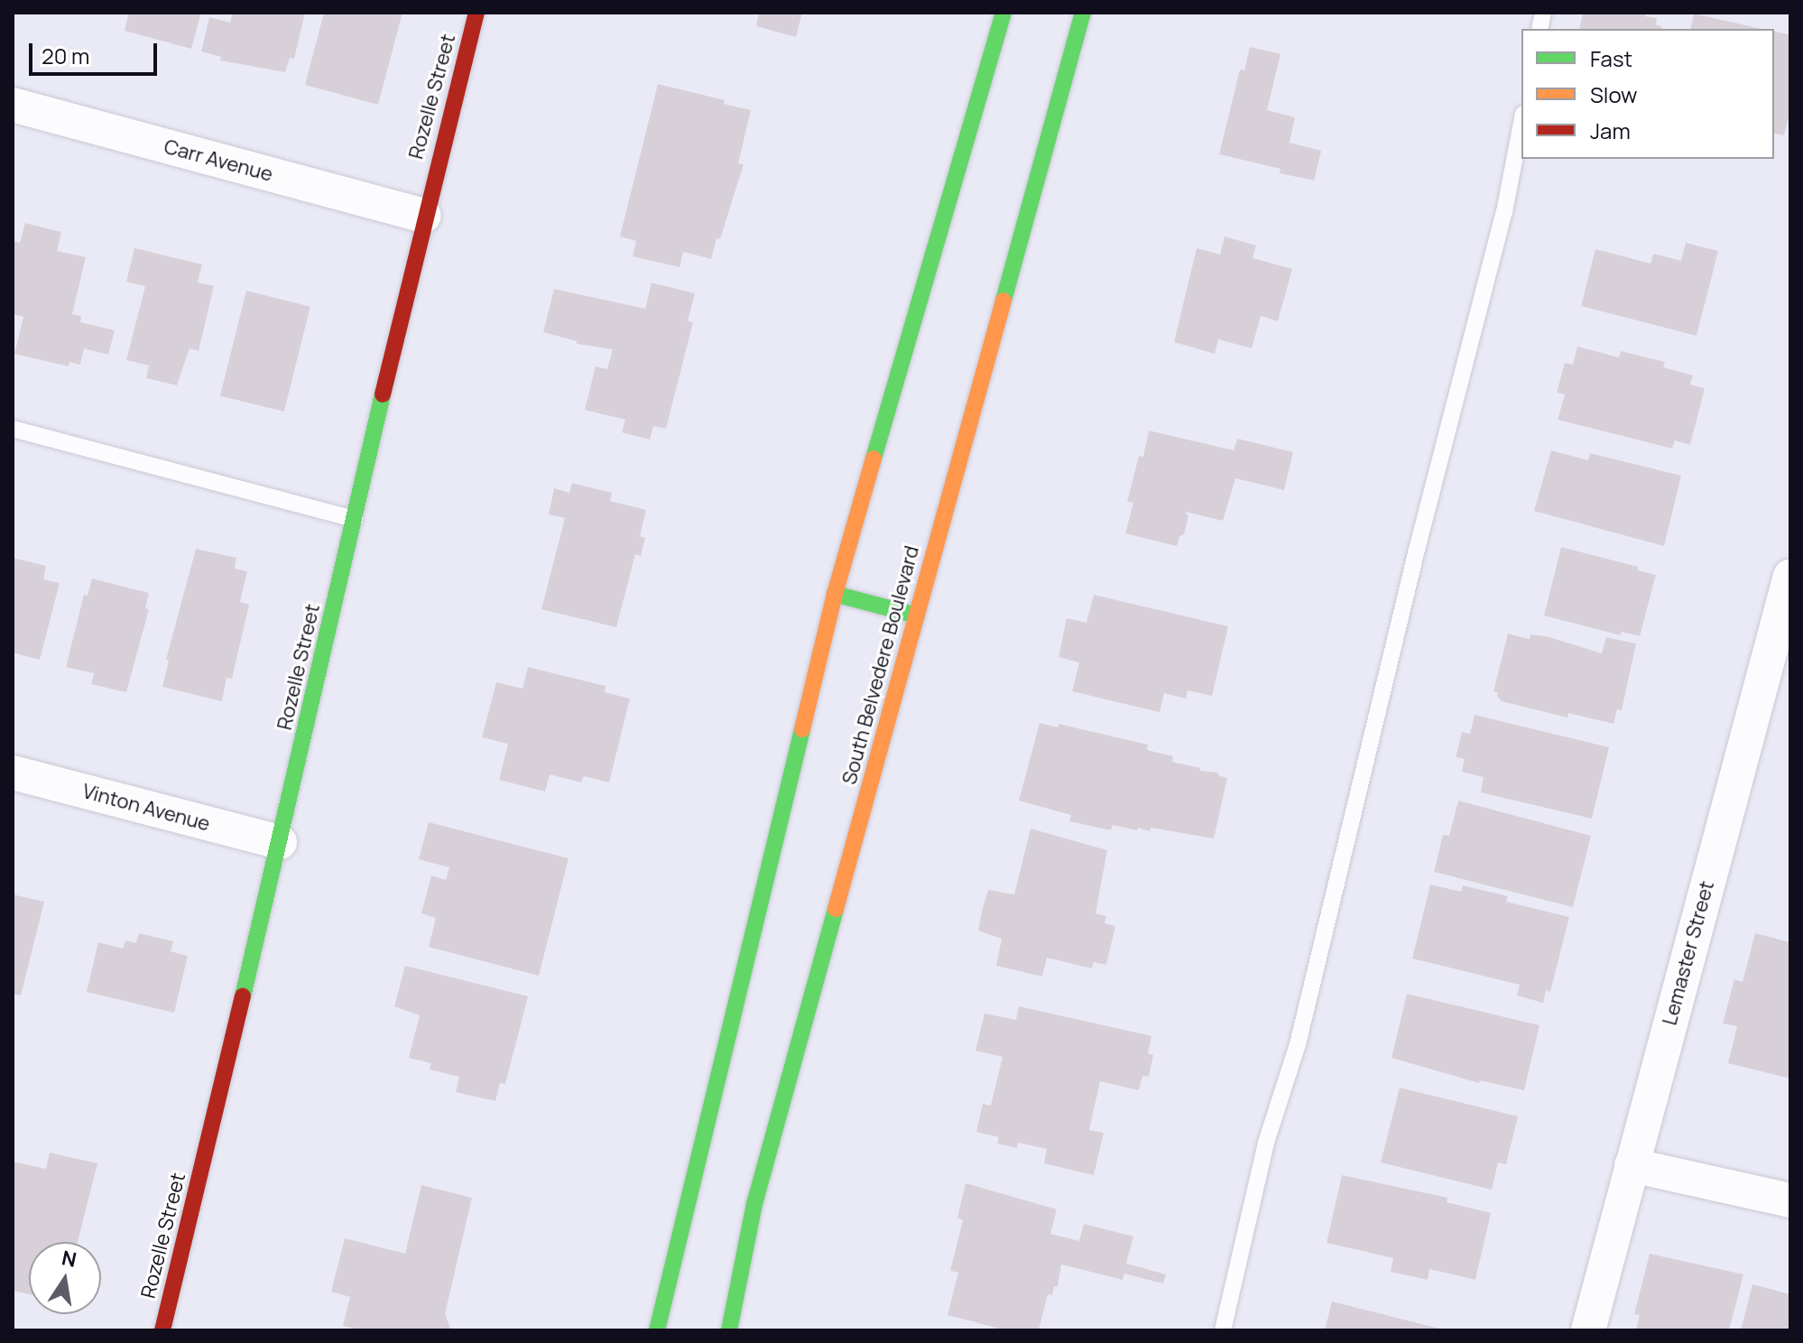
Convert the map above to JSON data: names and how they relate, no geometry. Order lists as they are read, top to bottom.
{
  "streets": {
    "street": [
      "Rozelle Street",
      "Carr Avenue",
      "South Belvedere Boulevard",
      "Vinton Avenue",
      "Lemaster Street"
    ]
  },
  "crossings": [
    ["Rozelle Street", "Carr Avenue"],
    ["Rozelle Street", "Vinton Avenue"]
  ],
  "legend": ["Fast", "Slow", "Jam"],
  "scale_bar": "20 m",
  "north": "top"
}
